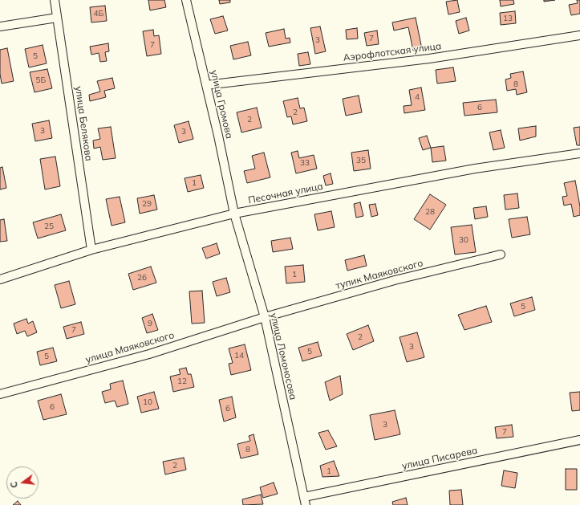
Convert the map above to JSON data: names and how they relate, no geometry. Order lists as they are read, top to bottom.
{
  "streets": {
    "street": [
      "Аэрофлотская улица",
      "улица Громова",
      "улица Белякова",
      "Песочная улица",
      "тупик Маяковского",
      "улица Маяковского",
      "улица Ломоносова",
      "улица Писарева"
    ]
  },
  "crossings": [
    ["Аэрофлотская улица", "улица Громова"],
    ["улица Громова", "Песочная улица"],
    ["улица Громова", "улица Ломоносова"],
    ["улица Белякова", "Песочная улица"],
    ["Песочная улица", "улица Ломоносова"],
    ["тупик Маяковского", "улица Маяковского"],
    ["тупик Маяковского", "улица Ломоносова"],
    ["улица Маяковского", "улица Ломоносова"],
    ["улица Ломоносова", "улица Писарева"]
  ],
  "house_numbers": [
    "4Б",
    "13",
    "7",
    "3",
    "7",
    "5",
    "5Б",
    "8",
    "4",
    "6",
    "2",
    "2",
    "3",
    "3",
    "35",
    "33",
    "1",
    "29",
    "28",
    "25",
    "30",
    "1",
    "26",
    "5",
    "9",
    "7",
    "2",
    "3",
    "5",
    "14",
    "5",
    "12",
    "10",
    "6",
    "6",
    "3",
    "7",
    "8",
    "2",
    "1"
  ],
  "north": "left"
}
